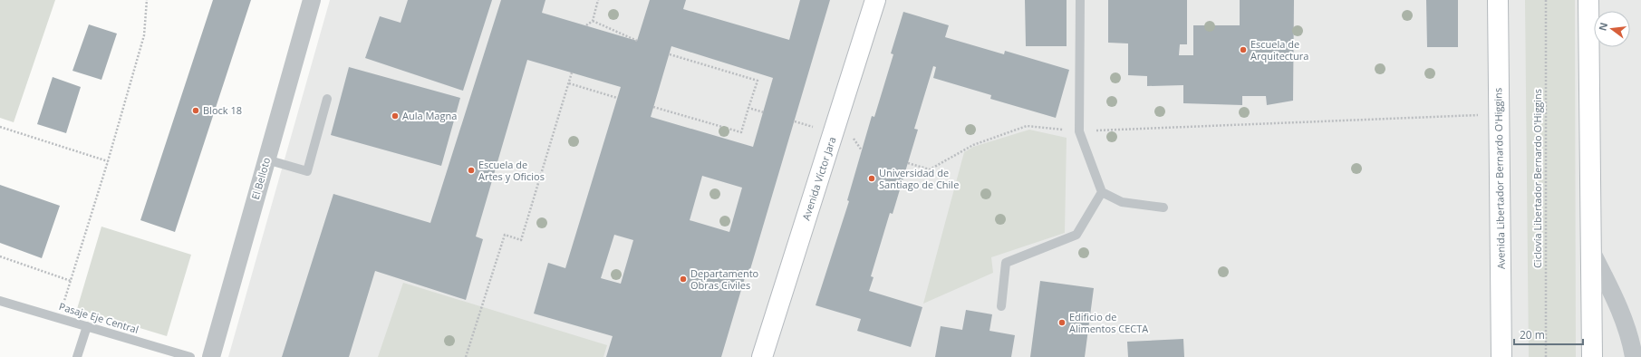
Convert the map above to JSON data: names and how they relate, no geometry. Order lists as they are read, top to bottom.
{
  "streets": {
    "main road": ["Avenida Víctor Jara", "Avenida Libertador Bernardo O'Higgins"],
    "street": ["El Belloto"],
    "lane": ["Pasaje Eje Central"],
    "path": ["Ciclovía Libertador Bernardo O'Higgins"]
  },
  "places": [
    "Escuela de Arquitectura",
    "Block 18",
    "Aula Magna",
    "Escuela de Artes y Oficios",
    "Universidad de Santiago de Chile",
    "Departamento Obras Civiles",
    "Edificio de Alimentos CECTA"
  ],
  "scale_bar": "20 m",
  "north": "left"
}
